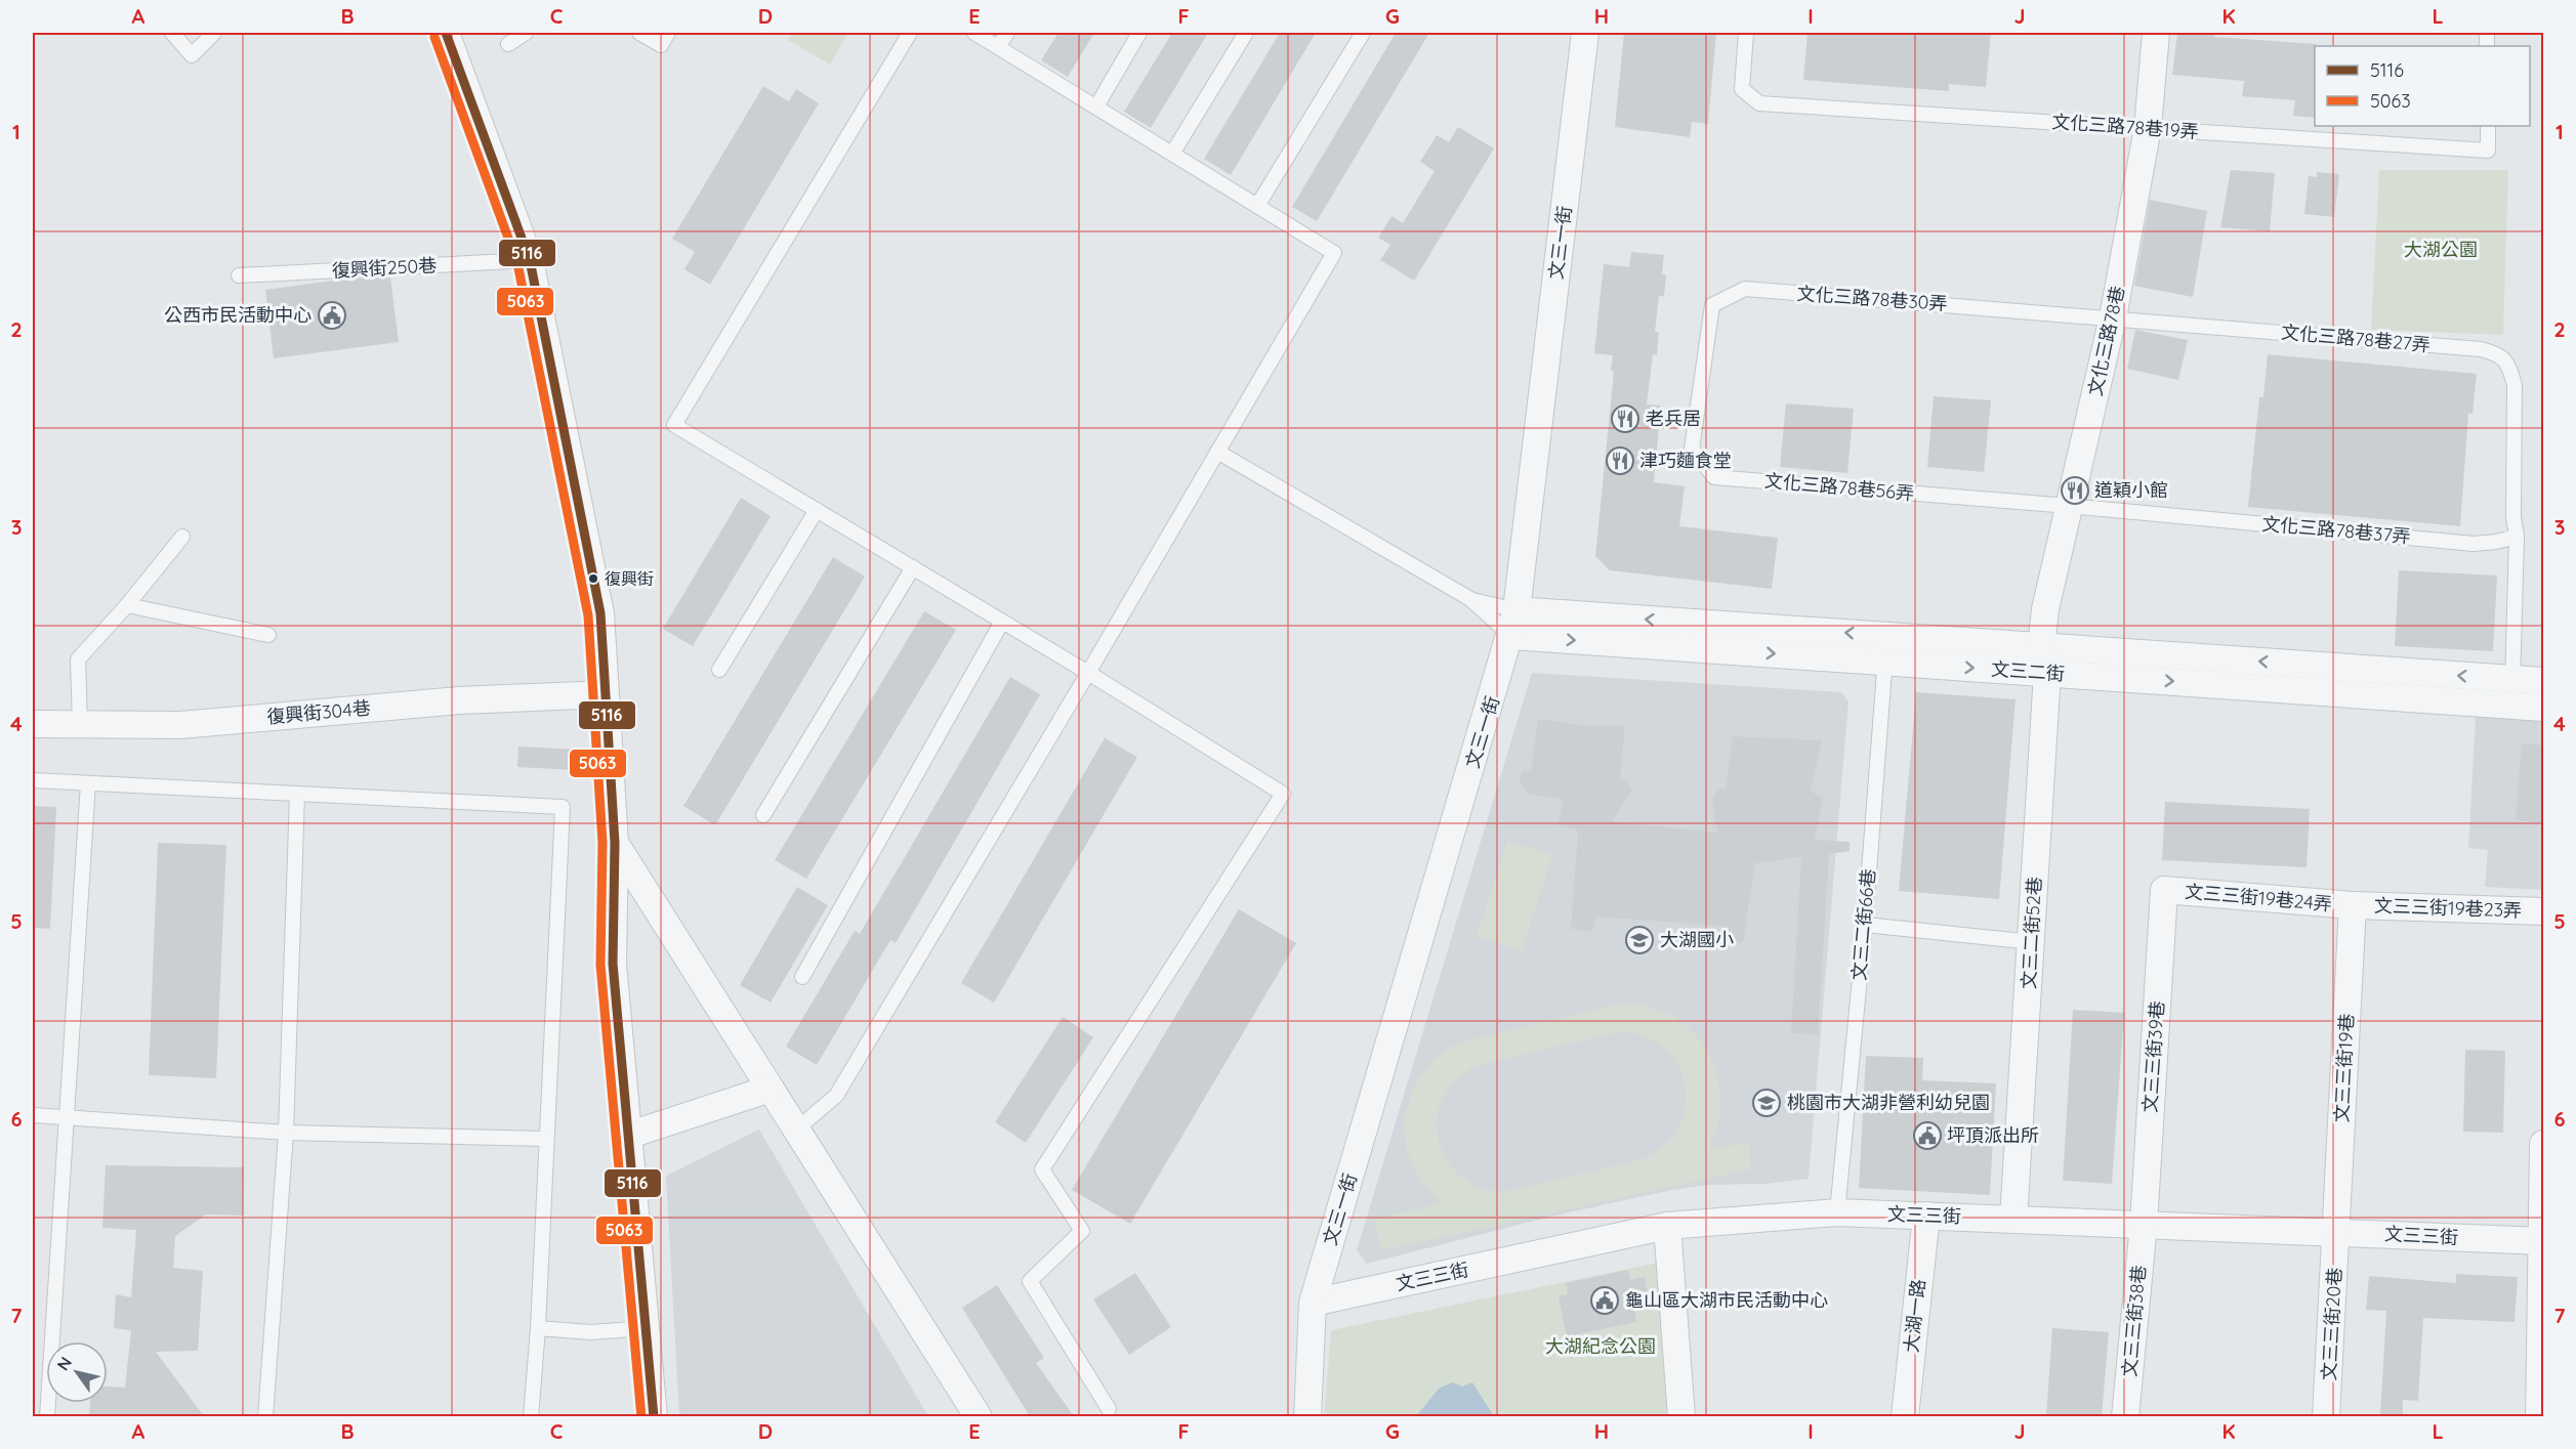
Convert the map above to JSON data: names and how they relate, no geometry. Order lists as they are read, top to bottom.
{
  "streets": {
    "street": [
      "文三一街",
      "文化三路78巷",
      "文三二街",
      "復興街304巷",
      "文三三街19巷24弄",
      "文三三街19巷23弄",
      "文三二街52巷",
      "文三三街39巷",
      "文三三街19巷",
      "文三三街",
      "大湖一路",
      "文三三街38巷",
      "文三三街20巷"
    ],
    "lane": [
      "文化三路78巷19弄",
      "復興街250巷",
      "文化三路78巷30弄",
      "文化三路78巷27弄",
      "文化三路78巷56弄",
      "文化三路78巷37弄",
      "文三二街66巷"
    ]
  },
  "crossings": [
    ["文化三路78巷19弄", "文化三路78巷"],
    ["文三一街", "文三二街"],
    ["文三一街", "文三三街"],
    ["文化三路78巷30弄", "文化三路78巷27弄"],
    ["文化三路78巷30弄", "文化三路78巷"],
    ["文化三路78巷30弄", "文化三路78巷56弄"],
    ["文化三路78巷27弄", "文化三路78巷"],
    ["文化三路78巷27弄", "文化三路78巷37弄"],
    ["文化三路78巷", "文化三路78巷56弄"],
    ["文化三路78巷", "文化三路78巷37弄"],
    ["文化三路78巷", "文三二街"],
    ["文化三路78巷", "文三二街52巷"],
    ["文化三路78巷56弄", "文化三路78巷37弄"],
    ["文三二街", "文三二街66巷"],
    ["文三二街", "文三二街52巷"],
    ["文三三街19巷24弄", "文三三街19巷23弄"],
    ["文三三街19巷24弄", "文三三街39巷"],
    ["文三三街19巷24弄", "文三三街19巷"],
    ["文三三街19巷23弄", "文三三街19巷"],
    ["文三二街66巷", "文三三街"],
    ["文三二街52巷", "文三三街"],
    ["文三三街39巷", "文三三街"],
    ["文三三街39巷", "文三三街38巷"],
    ["文三三街19巷", "文三三街"],
    ["文三三街19巷", "文三三街20巷"],
    ["文三三街", "大湖一路"],
    ["文三三街", "文三三街38巷"],
    ["文三三街", "文三三街20巷"]
  ],
  "parks": ["大湖公園", "大湖紀念公園"],
  "places": {
    "public building": ["公西市民活動中心", "坪頂派出所", "龜山區大湖市民活動中心"],
    "restaurant": ["老兵居", "津巧麵食堂", "道穎小館"],
    "other": ["復興街"],
    "school or university": ["大湖國小", "桃園市大湖非營利幼兒園"]
  },
  "lines": ["transit line 5116", "transit line 5063"],
  "legend": ["5116", "5063"],
  "north": "top left",
  "grid": {
    "columns": [
      "A",
      "B",
      "C",
      "D",
      "E",
      "F",
      "G",
      "H",
      "I",
      "J",
      "K",
      "L"
    ],
    "rows": [
      "1",
      "2",
      "3",
      "4",
      "5",
      "6",
      "7"
    ]
  }
}
